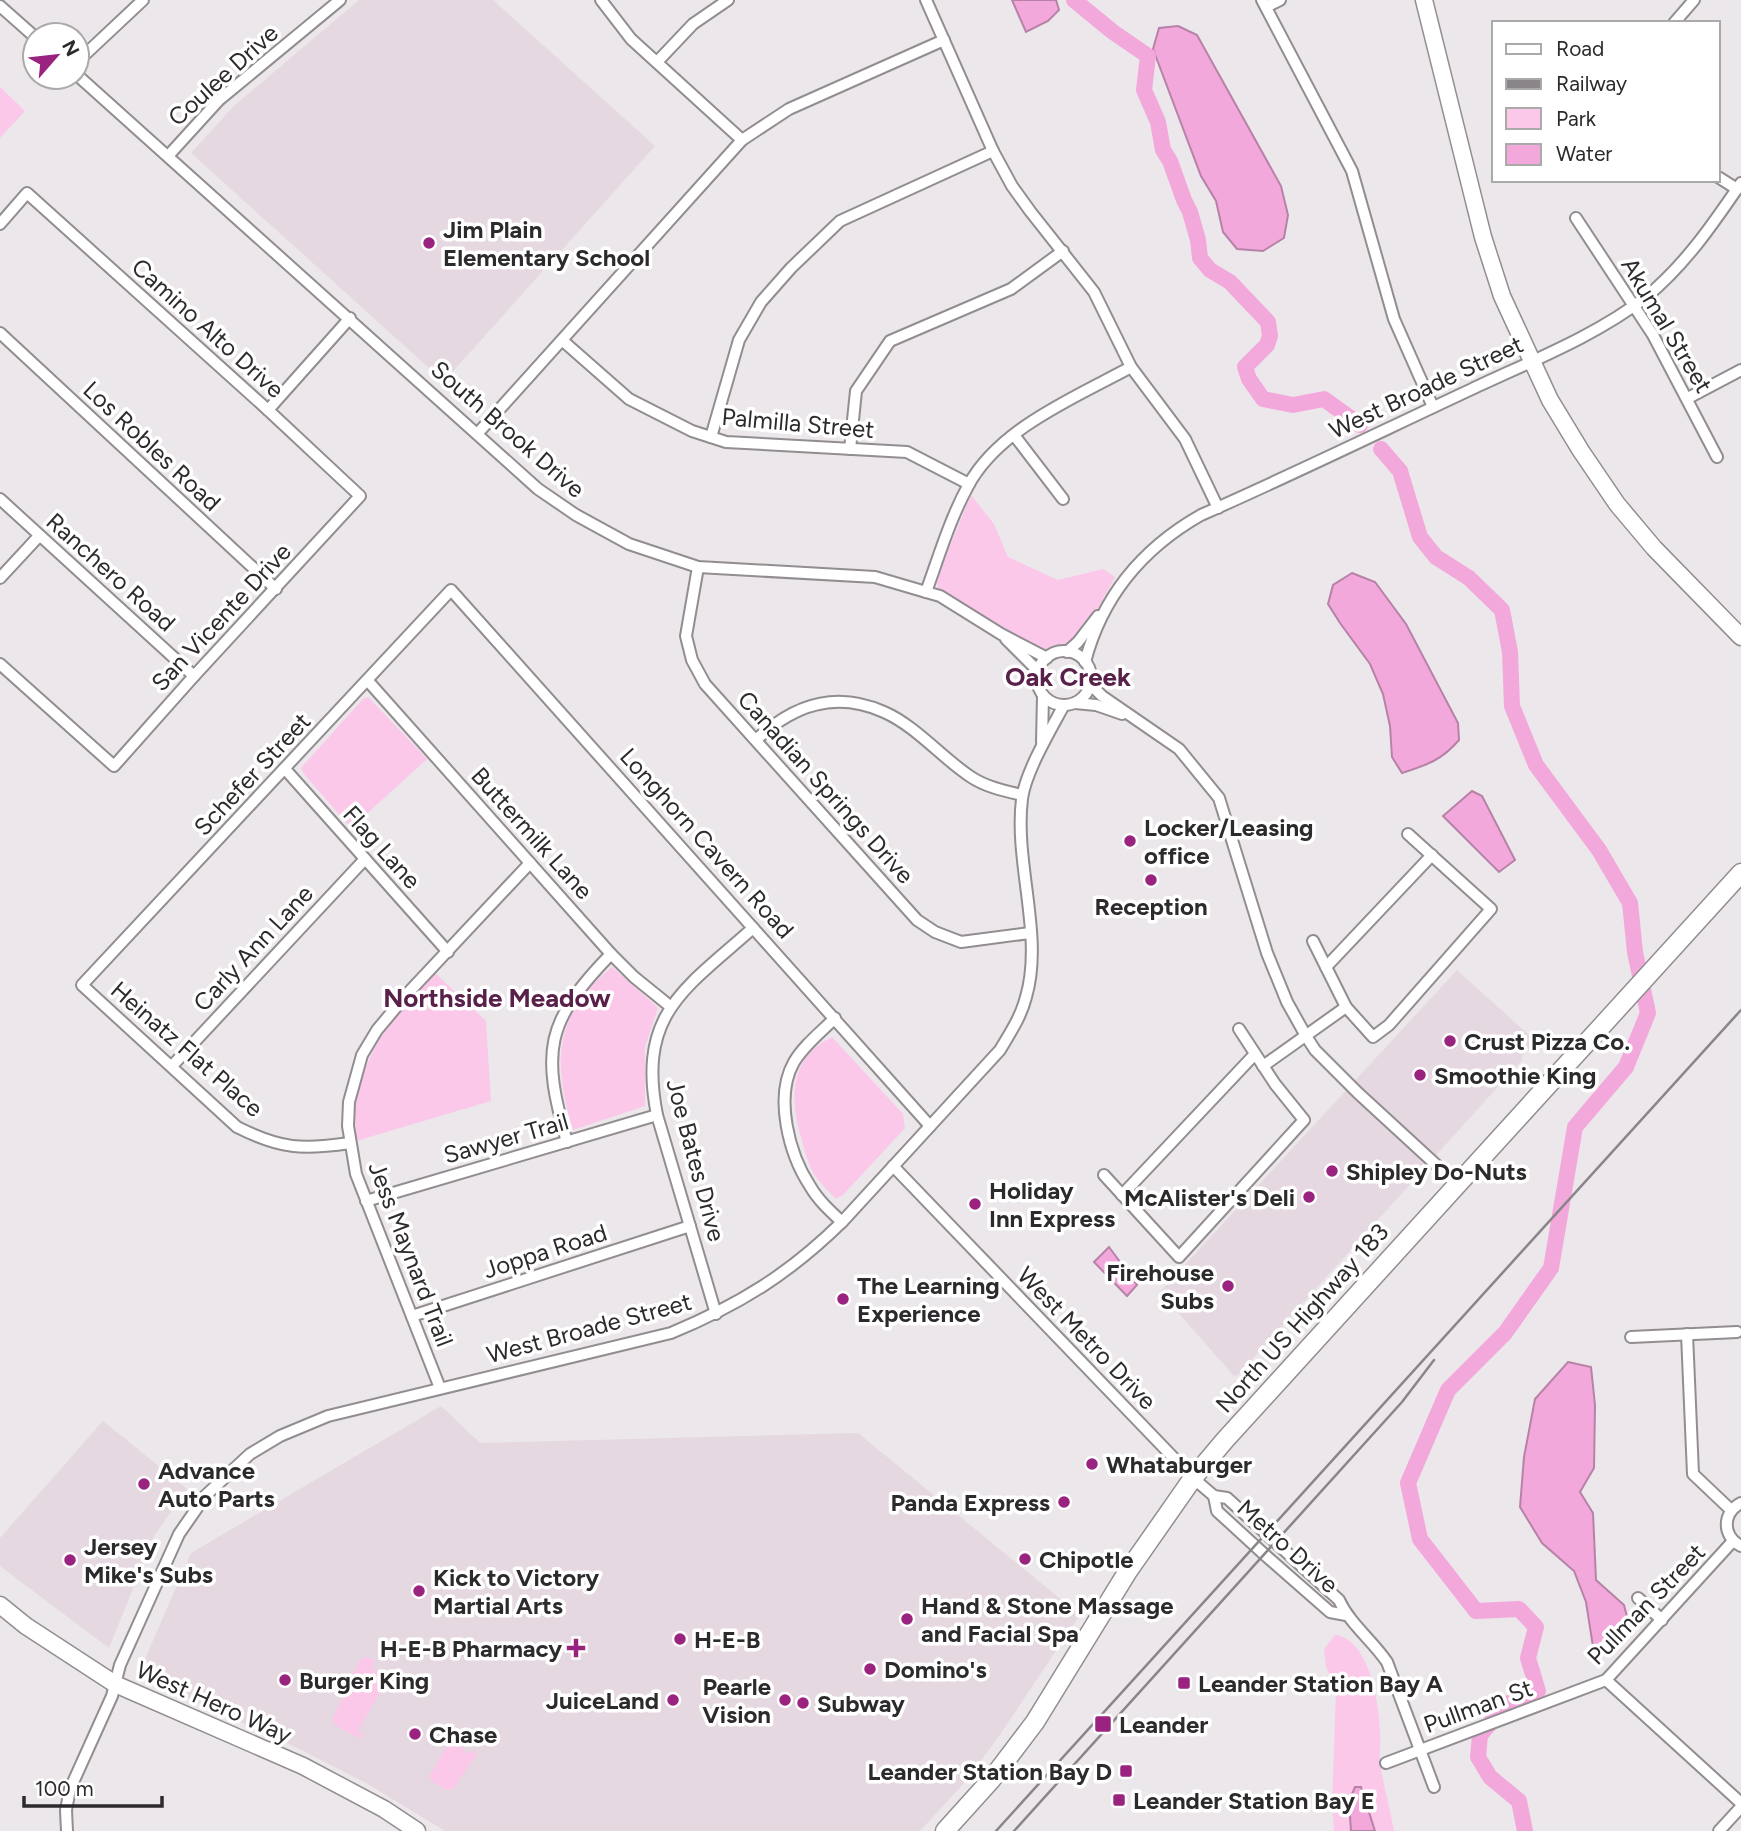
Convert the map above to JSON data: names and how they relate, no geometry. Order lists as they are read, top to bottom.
{
  "streets": {
    "main road": ["North US Highway 183"],
    "street": [
      "Coulee Drive",
      "Akumal Street",
      "Camino Alto Drive",
      "West Broade Street",
      "Palmilla Street",
      "South Brook Drive",
      "Los Robles Road",
      "Ranchero Road",
      "San Vicente Drive",
      "Schefer Street",
      "Canadian Springs Drive",
      "Buttermilk Lane",
      "Longhorn Cavern Road",
      "Flag Lane",
      "Carly Ann Lane",
      "Heinatz Flat Place",
      "Sawyer Trail",
      "Joe Bates Drive",
      "Joppa Road",
      "Jess Maynard Trail",
      "West Metro Drive",
      "Metro Drive",
      "Pullman Street",
      "West Hero Way",
      "Pullman St"
    ]
  },
  "crossings": [
    ["Coulee Drive", "South Brook Drive"],
    ["Akumal Street", "West Broade Street"],
    ["Camino Alto Drive", "San Vicente Drive"],
    ["West Broade Street", "South Brook Drive"],
    ["West Broade Street", "Canadian Springs Drive"],
    ["West Broade Street", "Longhorn Cavern Road"],
    ["West Broade Street", "Joe Bates Drive"],
    ["West Broade Street", "Jess Maynard Trail"],
    ["West Broade Street", "West Metro Drive"],
    ["West Broade Street", "West Hero Way"],
    ["South Brook Drive", "Canadian Springs Drive"],
    ["Los Robles Road", "San Vicente Drive"],
    ["Ranchero Road", "San Vicente Drive"],
    ["Schefer Street", "Buttermilk Lane"],
    ["Schefer Street", "Longhorn Cavern Road"],
    ["Schefer Street", "Flag Lane"],
    ["Schefer Street", "Heinatz Flat Place"],
    ["Buttermilk Lane", "Joe Bates Drive"],
    ["Buttermilk Lane", "Jess Maynard Trail"],
    ["Longhorn Cavern Road", "Joe Bates Drive"],
    ["Flag Lane", "Carly Ann Lane"],
    ["Flag Lane", "Jess Maynard Trail"],
    ["Carly Ann Lane", "Heinatz Flat Place"],
    ["Heinatz Flat Place", "Jess Maynard Trail"],
    ["Sawyer Trail", "Joe Bates Drive"],
    ["Sawyer Trail", "Jess Maynard Trail"],
    ["Joe Bates Drive", "Joppa Road"],
    ["Joppa Road", "Jess Maynard Trail"],
    ["North US Highway 183", "West Metro Drive"],
    ["North US Highway 183", "Metro Drive"],
    ["West Metro Drive", "Metro Drive"],
    ["Metro Drive", "Pullman St"],
    ["Pullman Street", "Pullman St"]
  ],
  "districts": ["Oak Creek", "Northside Meadow"],
  "places": {
    "other": [
      "Jim Plain Elementary School",
      "Locker/Leasing office",
      "Reception",
      "Crust Pizza Co.",
      "Smoothie King",
      "Shipley Do-Nuts",
      "McAlister's Deli",
      "Holiday Inn Express",
      "Firehouse Subs",
      "The Learning Experience",
      "Whataburger",
      "Advance Auto Parts",
      "Panda Express",
      "Chipotle",
      "Jersey Mike's Subs",
      "Kick to Victory Martial Arts",
      "Hand & Stone Massage and Facial Spa",
      "H-E-B",
      "Domino's",
      "Burger King",
      "JuiceLand",
      "Pearle Vision",
      "Subway",
      "Chase"
    ],
    "health": ["H-E-B Pharmacy"],
    "transit": [
      "Leander Station Bay A",
      "Leander",
      "Leander Station Bay D",
      "Leander Station Bay E"
    ]
  },
  "legend": [
    "Road",
    "Railway",
    "Park",
    "Water"
  ],
  "scale_bar": "100 m",
  "north": "top right"
}
